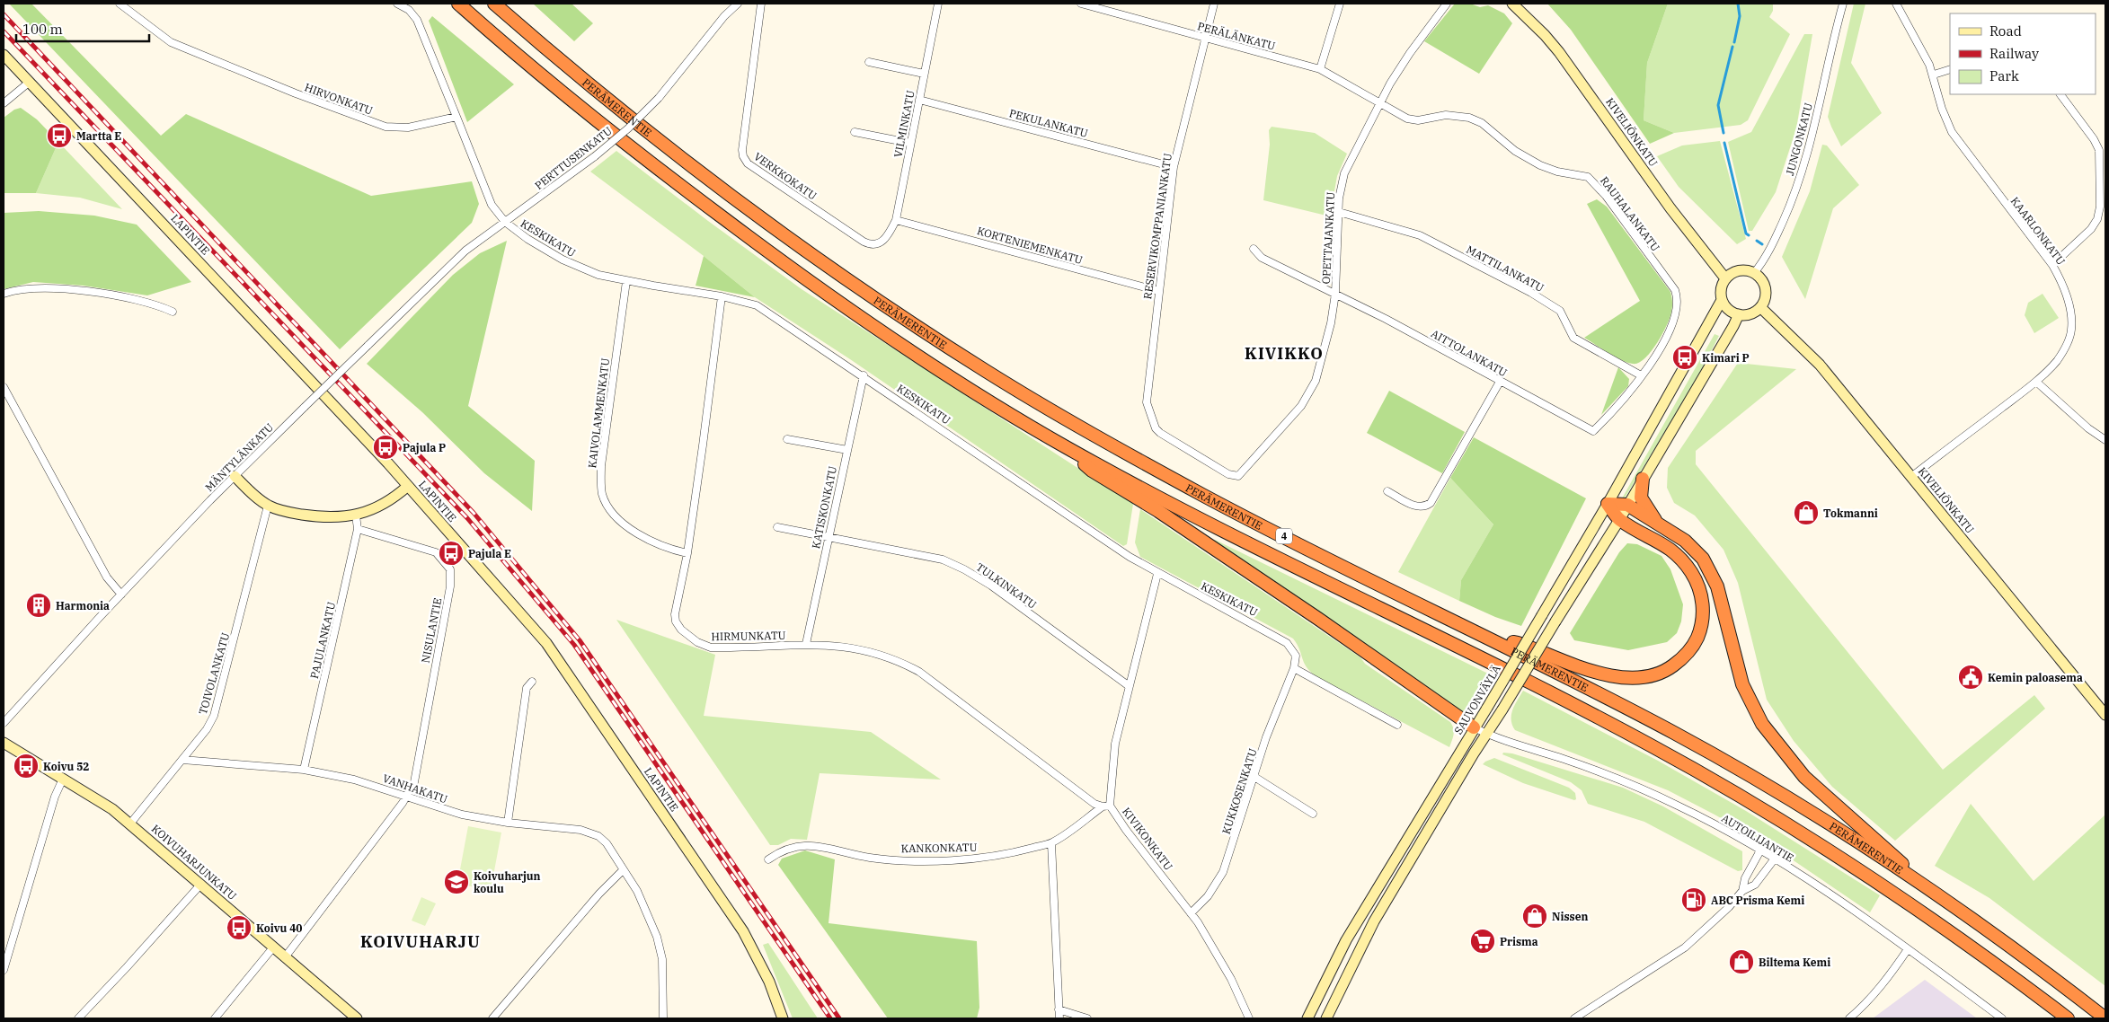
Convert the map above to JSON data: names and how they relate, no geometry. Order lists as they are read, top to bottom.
{
  "streets": {
    "highway": ["PERÄMERENTIE", "4"],
    "main road": [
      "KIVELIÖNKATU",
      "LAPINTIE",
      "SAUVONVÄYLÄ",
      "KOIVUHARJUNKATU"
    ],
    "street": [
      "PERÄLÄNKATU",
      "HIRVONKATU",
      "PEKULANKATU",
      "VILMINKATU",
      "JUNGONKATU",
      "PERTTUSENKATU",
      "VERKKOKATU",
      "RAUHALANKATU",
      "RESERVIKOMPPANIANKATU",
      "KAARLONKATU",
      "KESKIKATU",
      "OPETTAJANKATU",
      "KORTENIEMENKATU",
      "MATTILANKATU",
      "AITTOLANKATU",
      "KAIVOLAMMENKATU",
      "MÄNTYLÄNKATU",
      "KATISKONKATU",
      "TULKINKATU",
      "NISULANTIE",
      "HIRMUNKATU",
      "PAJULANKATU",
      "TOIVOLANKATU",
      "VANHAKATU",
      "KUKKOSENKATU",
      "AUTOILIJANTIE",
      "KIVIKONKATU",
      "KANKONKATU"
    ]
  },
  "crossings": [
    ["PERÄLÄNKATU", "RAUHALANKATU"],
    ["PERÄLÄNKATU", "RESERVIKOMPPANIANKATU"],
    ["PERÄLÄNKATU", "OPETTAJANKATU"],
    ["PEKULANKATU", "VILMINKATU"],
    ["PEKULANKATU", "RESERVIKOMPPANIANKATU"],
    ["VILMINKATU", "VERKKOKATU"],
    ["VILMINKATU", "KORTENIEMENKATU"],
    ["KIVELIÖNKATU", "JUNGONKATU"],
    ["KIVELIÖNKATU", "KAARLONKATU"],
    ["KIVELIÖNKATU", "SAUVONVÄYLÄ"],
    ["JUNGONKATU", "SAUVONVÄYLÄ"],
    ["PERTTUSENKATU", "KESKIKATU"],
    ["PERTTUSENKATU", "MÄNTYLÄNKATU"],
    ["RAUHALANKATU", "OPETTAJANKATU"],
    ["RAUHALANKATU", "MATTILANKATU"],
    ["RAUHALANKATU", "AITTOLANKATU"],
    ["RESERVIKOMPPANIANKATU", "OPETTAJANKATU"],
    ["RESERVIKOMPPANIANKATU", "KORTENIEMENKATU"],
    ["KESKIKATU", "KAIVOLAMMENKATU"],
    ["KESKIKATU", "MÄNTYLÄNKATU"],
    ["KESKIKATU", "KATISKONKATU"],
    ["KESKIKATU", "HIRMUNKATU"],
    ["KESKIKATU", "KUKKOSENKATU"],
    ["KESKIKATU", "KIVIKONKATU"],
    ["OPETTAJANKATU", "MATTILANKATU"],
    ["OPETTAJANKATU", "AITTOLANKATU"],
    ["KAIVOLAMMENKATU", "HIRMUNKATU"],
    ["KATISKONKATU", "TULKINKATU"],
    ["KATISKONKATU", "HIRMUNKATU"],
    ["TULKINKATU", "KIVIKONKATU"],
    ["NISULANTIE", "PAJULANKATU"],
    ["NISULANTIE", "VANHAKATU"],
    ["NISULANTIE", "KOIVUHARJUNKATU"],
    ["HIRMUNKATU", "KANKONKATU"],
    ["PAJULANKATU", "VANHAKATU"],
    ["TOIVOLANKATU", "VANHAKATU"],
    ["TOIVOLANKATU", "KOIVUHARJUNKATU"],
    ["SAUVONVÄYLÄ", "AUTOILIJANTIE"],
    ["KUKKOSENKATU", "KIVIKONKATU"]
  ],
  "districts": ["KIVIKKO", "KOIVUHARJU"],
  "places": {
    "bus stop": [
      "Martta E",
      "Kimari P",
      "Pajula P",
      "Pajula E",
      "Koivu 52",
      "Koivu 40"
    ],
    "shop": ["Tokmanni", "Nissen", "Biltema Kemi"],
    "building": ["Harmonia"],
    "public building": ["Kemin paloasema"],
    "school or university": ["Koivuharjun koulu"],
    "fuel station": ["ABC Prisma Kemi"],
    "supermarket": ["Prisma"]
  },
  "legend": ["Road", "Railway", "Park"],
  "scale_bar": "100 m"
}
